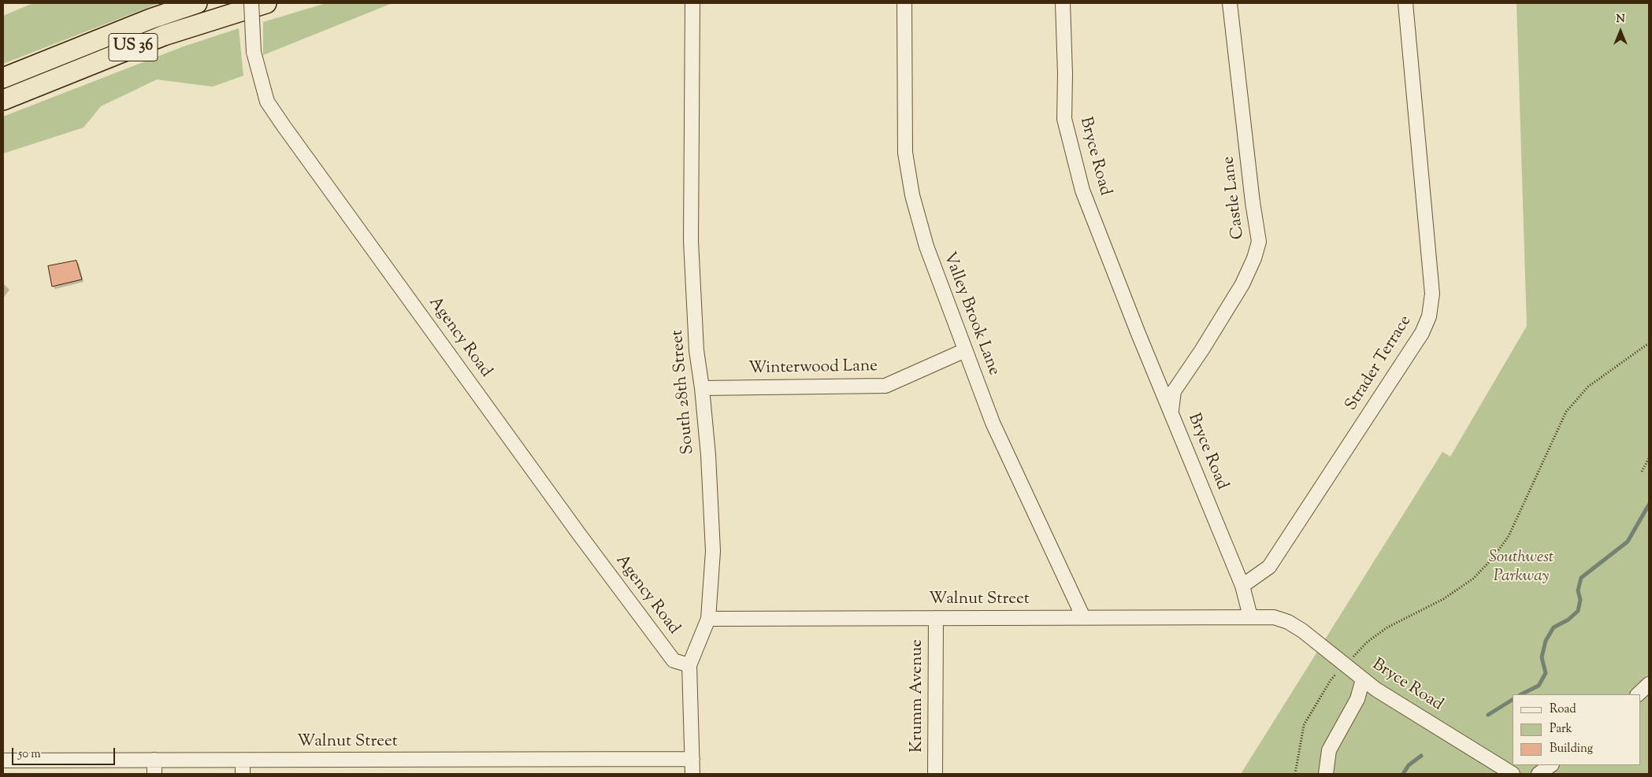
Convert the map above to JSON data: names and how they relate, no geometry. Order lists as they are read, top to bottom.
{
  "streets": {
    "highway": ["US 36"],
    "street": [
      "Bryce Road",
      "Castle Lane",
      "Valley Brook Lane",
      "Agency Road",
      "Strader Terrace",
      "Winterwood Lane",
      "South 28th Street",
      "Walnut Street",
      "Krumm Avenue"
    ]
  },
  "crossings": [
    ["Bryce Road", "Castle Lane"],
    ["Bryce Road", "Strader Terrace"],
    ["Bryce Road", "Walnut Street"],
    ["Valley Brook Lane", "Winterwood Lane"],
    ["Valley Brook Lane", "Walnut Street"],
    ["Agency Road", "South 28th Street"],
    ["Winterwood Lane", "South 28th Street"],
    ["South 28th Street", "Walnut Street"],
    ["Walnut Street", "Krumm Avenue"]
  ],
  "parks": ["Southwest Parkway"],
  "legend": ["Road", "Park", "Building"],
  "scale_bar": "50 m",
  "north": "top"
}
